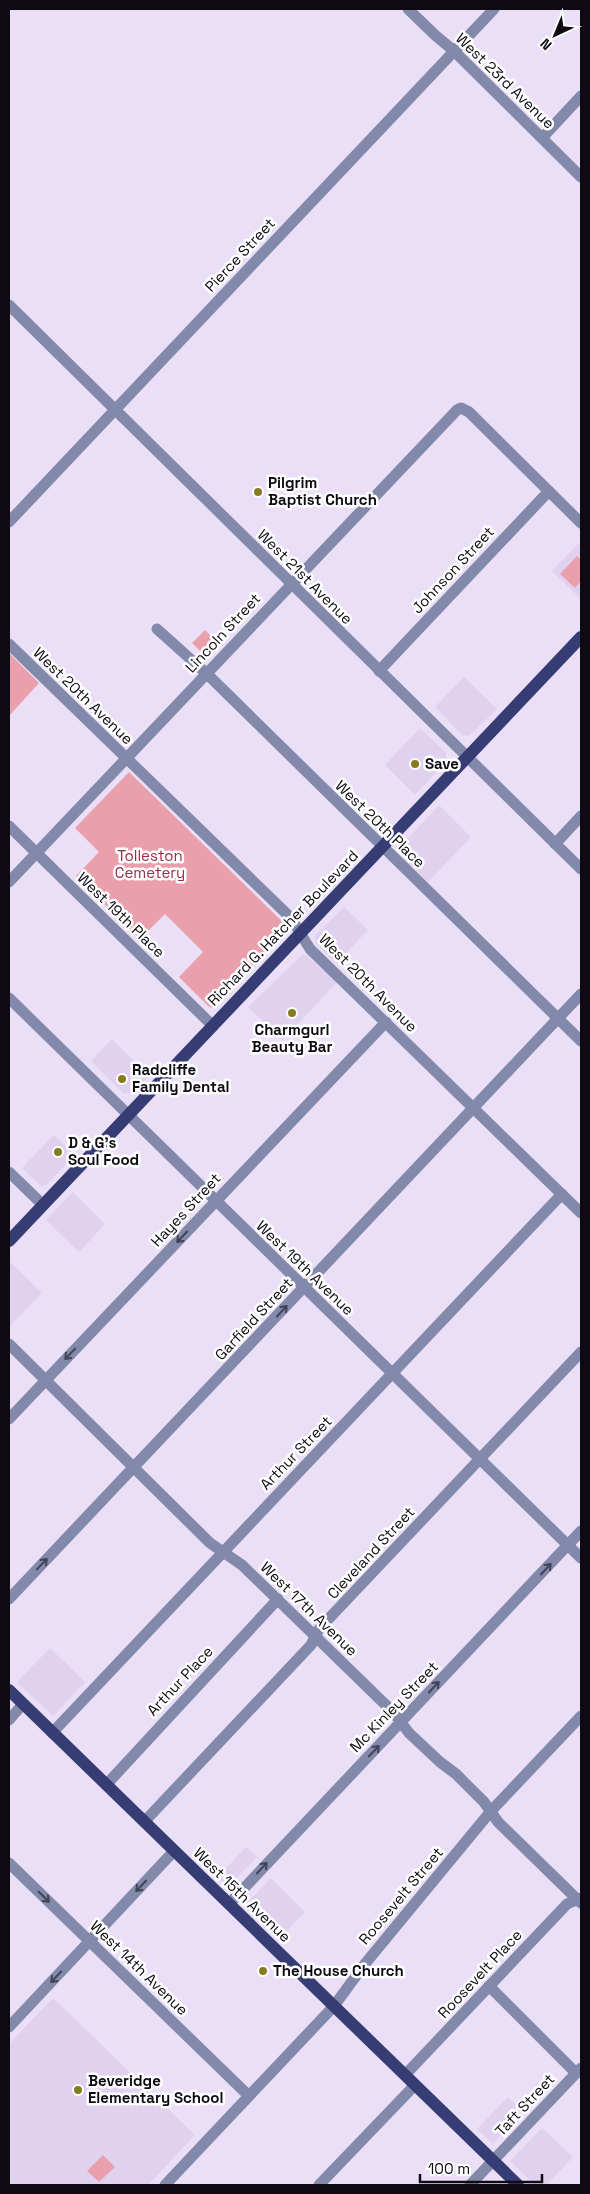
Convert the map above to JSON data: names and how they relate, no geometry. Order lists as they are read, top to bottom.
{
  "streets": {
    "main road": ["Richard G. Hatcher Boulevard", "West 15th Avenue"],
    "street": [
      "West 23rd Avenue",
      "Pierce Street",
      "Johnson Street",
      "West 21st Avenue",
      "Lincoln Street",
      "West 20th Avenue",
      "West 20th Place",
      "West 19th Place",
      "Hayes Street",
      "West 19th Avenue",
      "Garfield Street",
      "Arthur Street",
      "Cleveland Street",
      "West 17th Avenue",
      "Arthur Place",
      "Mc Kinley Street",
      "Roosevelt Street",
      "West 14th Avenue",
      "Roosevelt Place",
      "Taft Street"
    ]
  },
  "crossings": [
    ["West 23rd Avenue", "Pierce Street"],
    ["Pierce Street", "West 21st Avenue"],
    ["Johnson Street", "West 21st Avenue"],
    ["Johnson Street", "Lincoln Street"],
    ["West 21st Avenue", "Lincoln Street"],
    ["West 21st Avenue", "Richard G. Hatcher Boulevard"],
    ["Lincoln Street", "West 20th Avenue"],
    ["Lincoln Street", "West 20th Place"],
    ["Lincoln Street", "West 19th Place"],
    ["West 20th Avenue", "Richard G. Hatcher Boulevard"],
    ["West 20th Avenue", "Hayes Street"],
    ["West 20th Avenue", "Garfield Street"],
    ["West 20th Avenue", "Arthur Street"],
    ["West 20th Place", "Richard G. Hatcher Boulevard"],
    ["West 20th Place", "Garfield Street"],
    ["West 19th Place", "Richard G. Hatcher Boulevard"],
    ["Richard G. Hatcher Boulevard", "West 19th Avenue"],
    ["Hayes Street", "West 19th Avenue"],
    ["Hayes Street", "West 17th Avenue"],
    ["West 19th Avenue", "Garfield Street"],
    ["West 19th Avenue", "Arthur Street"],
    ["West 19th Avenue", "Cleveland Street"],
    ["West 19th Avenue", "Mc Kinley Street"],
    ["Garfield Street", "West 17th Avenue"],
    ["Arthur Street", "West 17th Avenue"],
    ["Arthur Street", "West 15th Avenue"],
    ["Cleveland Street", "West 17th Avenue"],
    ["Cleveland Street", "West 15th Avenue"],
    ["West 17th Avenue", "Arthur Place"],
    ["West 17th Avenue", "Mc Kinley Street"],
    ["West 17th Avenue", "Roosevelt Street"],
    ["West 17th Avenue", "Roosevelt Place"],
    ["Arthur Place", "West 15th Avenue"],
    ["Mc Kinley Street", "West 15th Avenue"],
    ["West 15th Avenue", "Roosevelt Street"],
    ["West 15th Avenue", "Roosevelt Place"],
    ["West 15th Avenue", "Taft Street"],
    ["Roosevelt Street", "West 14th Avenue"]
  ],
  "one_way": ["Hayes Street", "Garfield Street", "Mc Kinley Street"],
  "parks": ["Tolleston Cemetery"],
  "places": [
    "Pilgrim Baptist Church",
    "Save",
    "Charmgurl Beauty Bar",
    "Radcliffe Family Dental",
    "D & G's Soul Food",
    "The House Church",
    "Beveridge Elementary School"
  ],
  "scale_bar": "100 m",
  "north": "bottom left"
}
